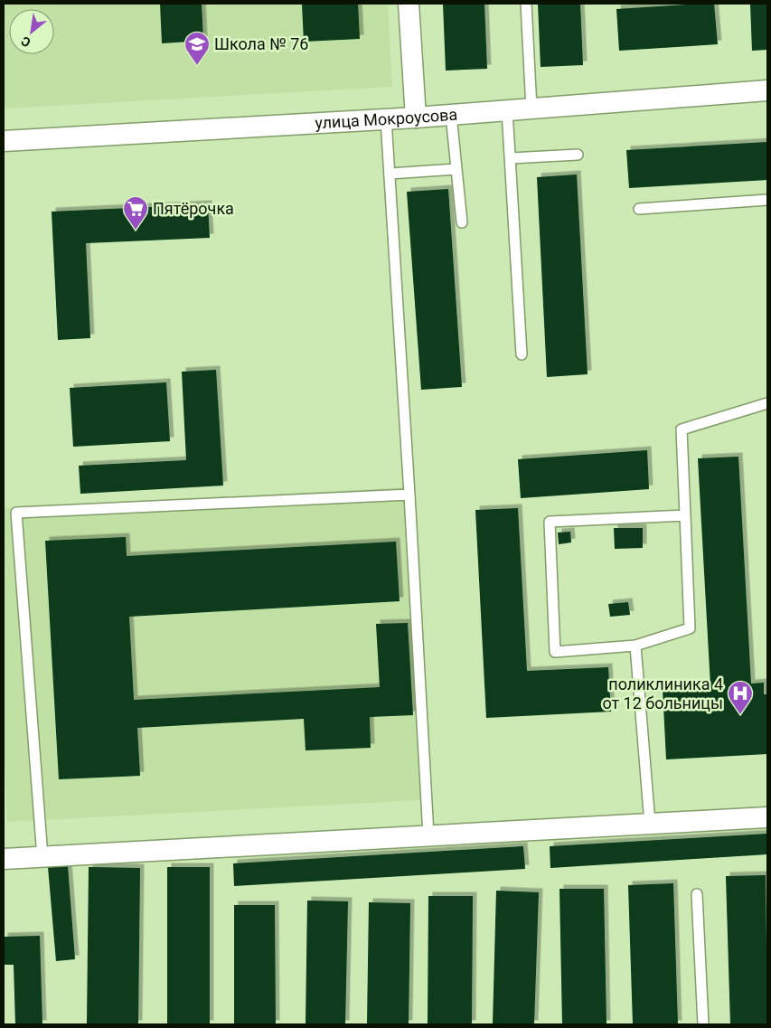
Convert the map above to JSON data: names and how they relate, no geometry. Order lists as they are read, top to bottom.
{
  "streets": {
    "street": ["улица Мокроусова"]
  },
  "places": {
    "school or university": ["Школа № 76"],
    "supermarket": ["Пятёрочка"],
    "hospital": ["поликлиника 4 от 12 больницы"]
  },
  "north": "bottom left"
}
